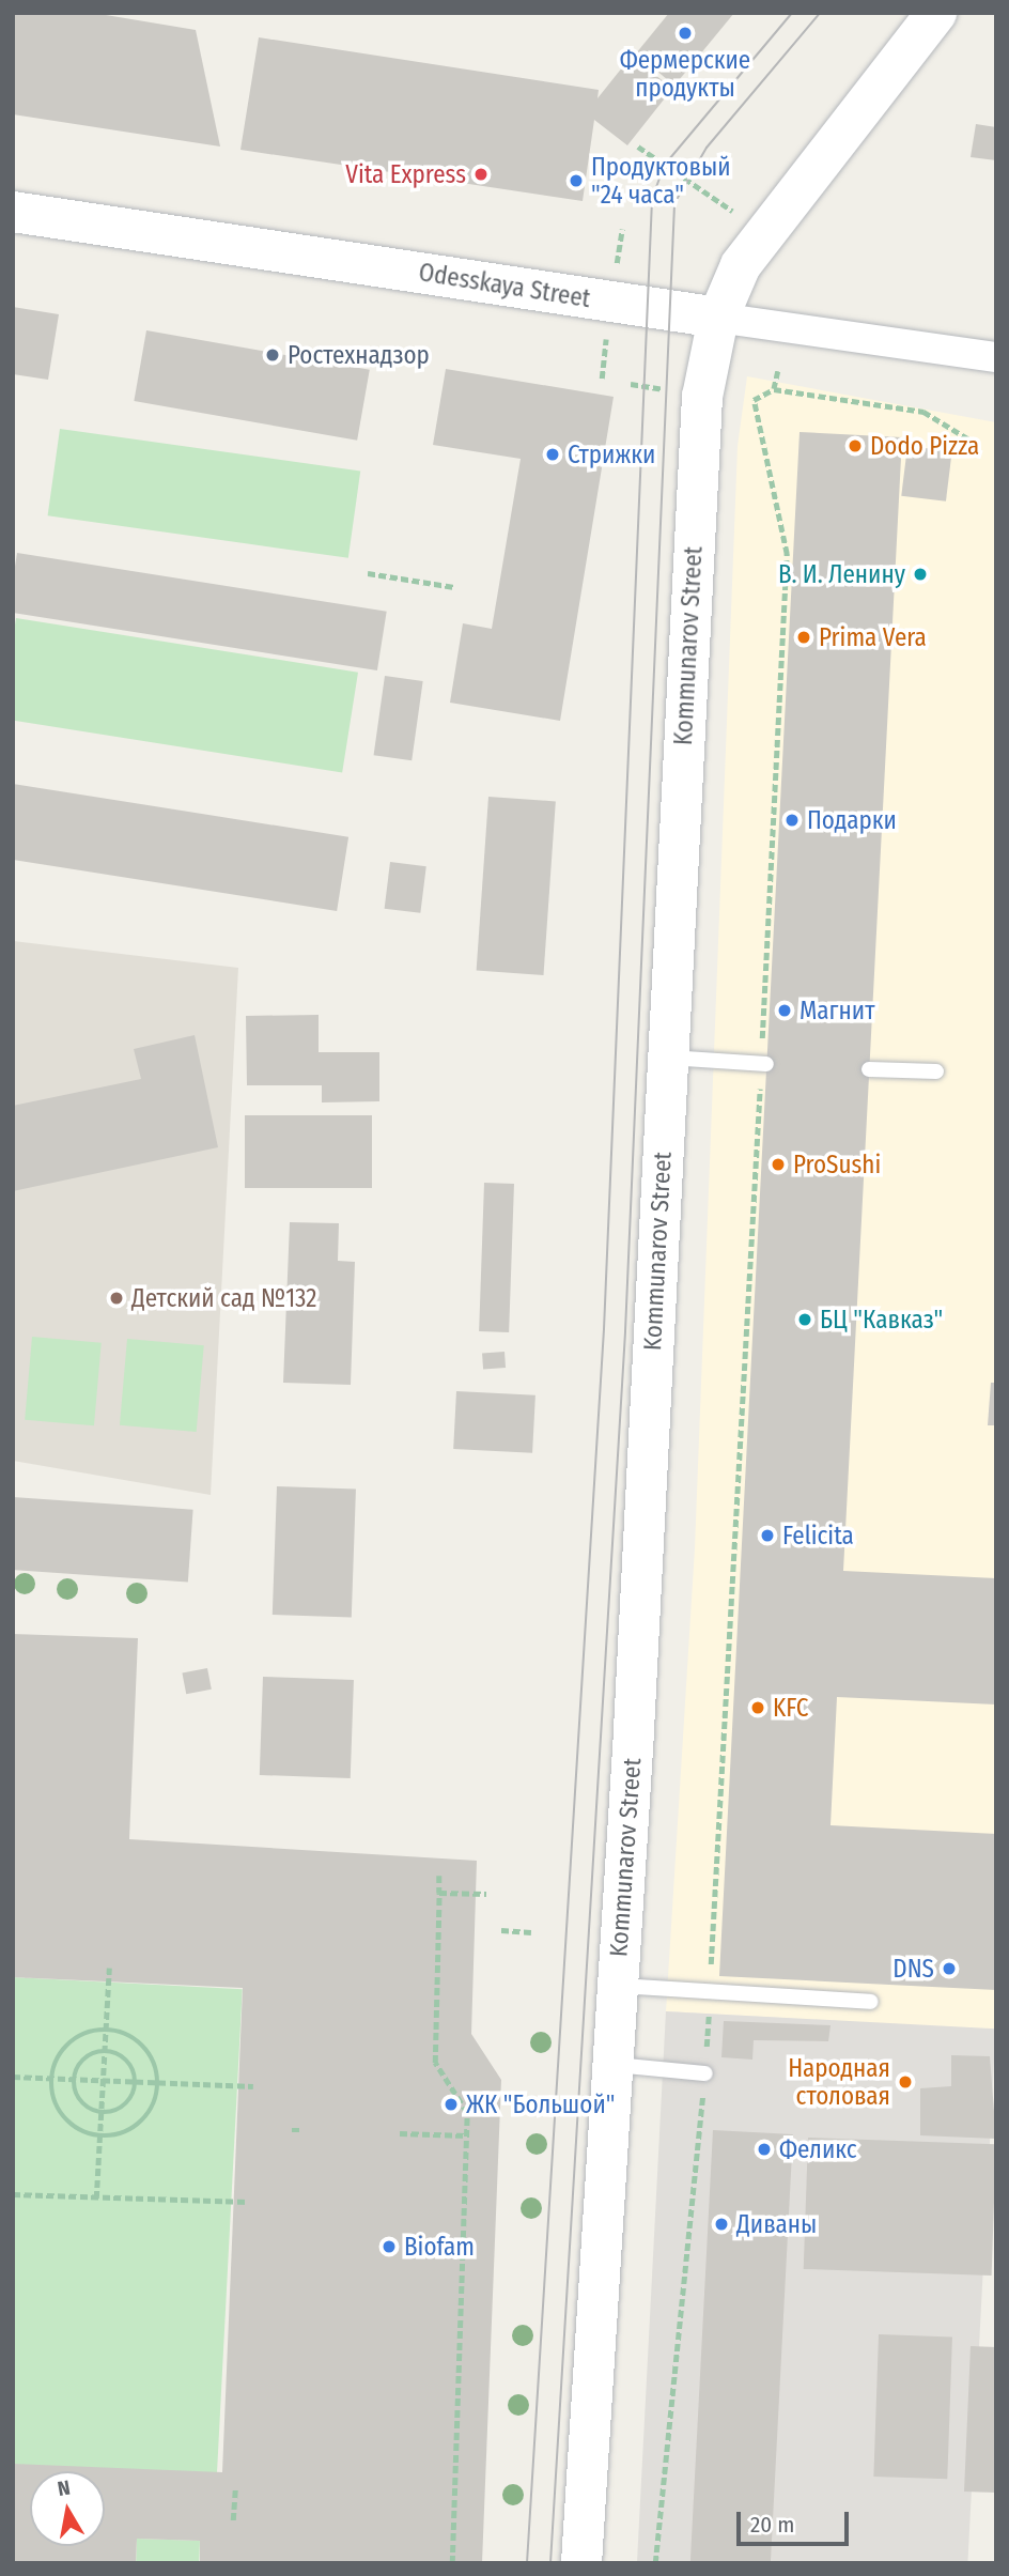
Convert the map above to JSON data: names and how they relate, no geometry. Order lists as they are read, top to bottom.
{
  "streets": {
    "main road": ["Odesskaya Street", "Kommunarov Street"]
  },
  "crossings": [
    ["Odesskaya Street", "Kommunarov Street"]
  ],
  "places": [
    "Фермерские продукты",
    "Vita Express",
    "Продуктовый \"24 часа\"",
    "Ростехнадзор",
    "Dodo Pizza",
    "Стрижки",
    "В. И. Ленину",
    "Prima Vera",
    "Подарки",
    "Магнит",
    "ProSushi",
    "Детский сад №132",
    "БЦ \"Кавказ\"",
    "Felicita",
    "KFC",
    "DNS",
    "Народная столовая",
    "ЖК \"Большой\"",
    "Феликс",
    "Диваны",
    "Biofam"
  ],
  "scale_bar": "20 m",
  "north": "top"
}
